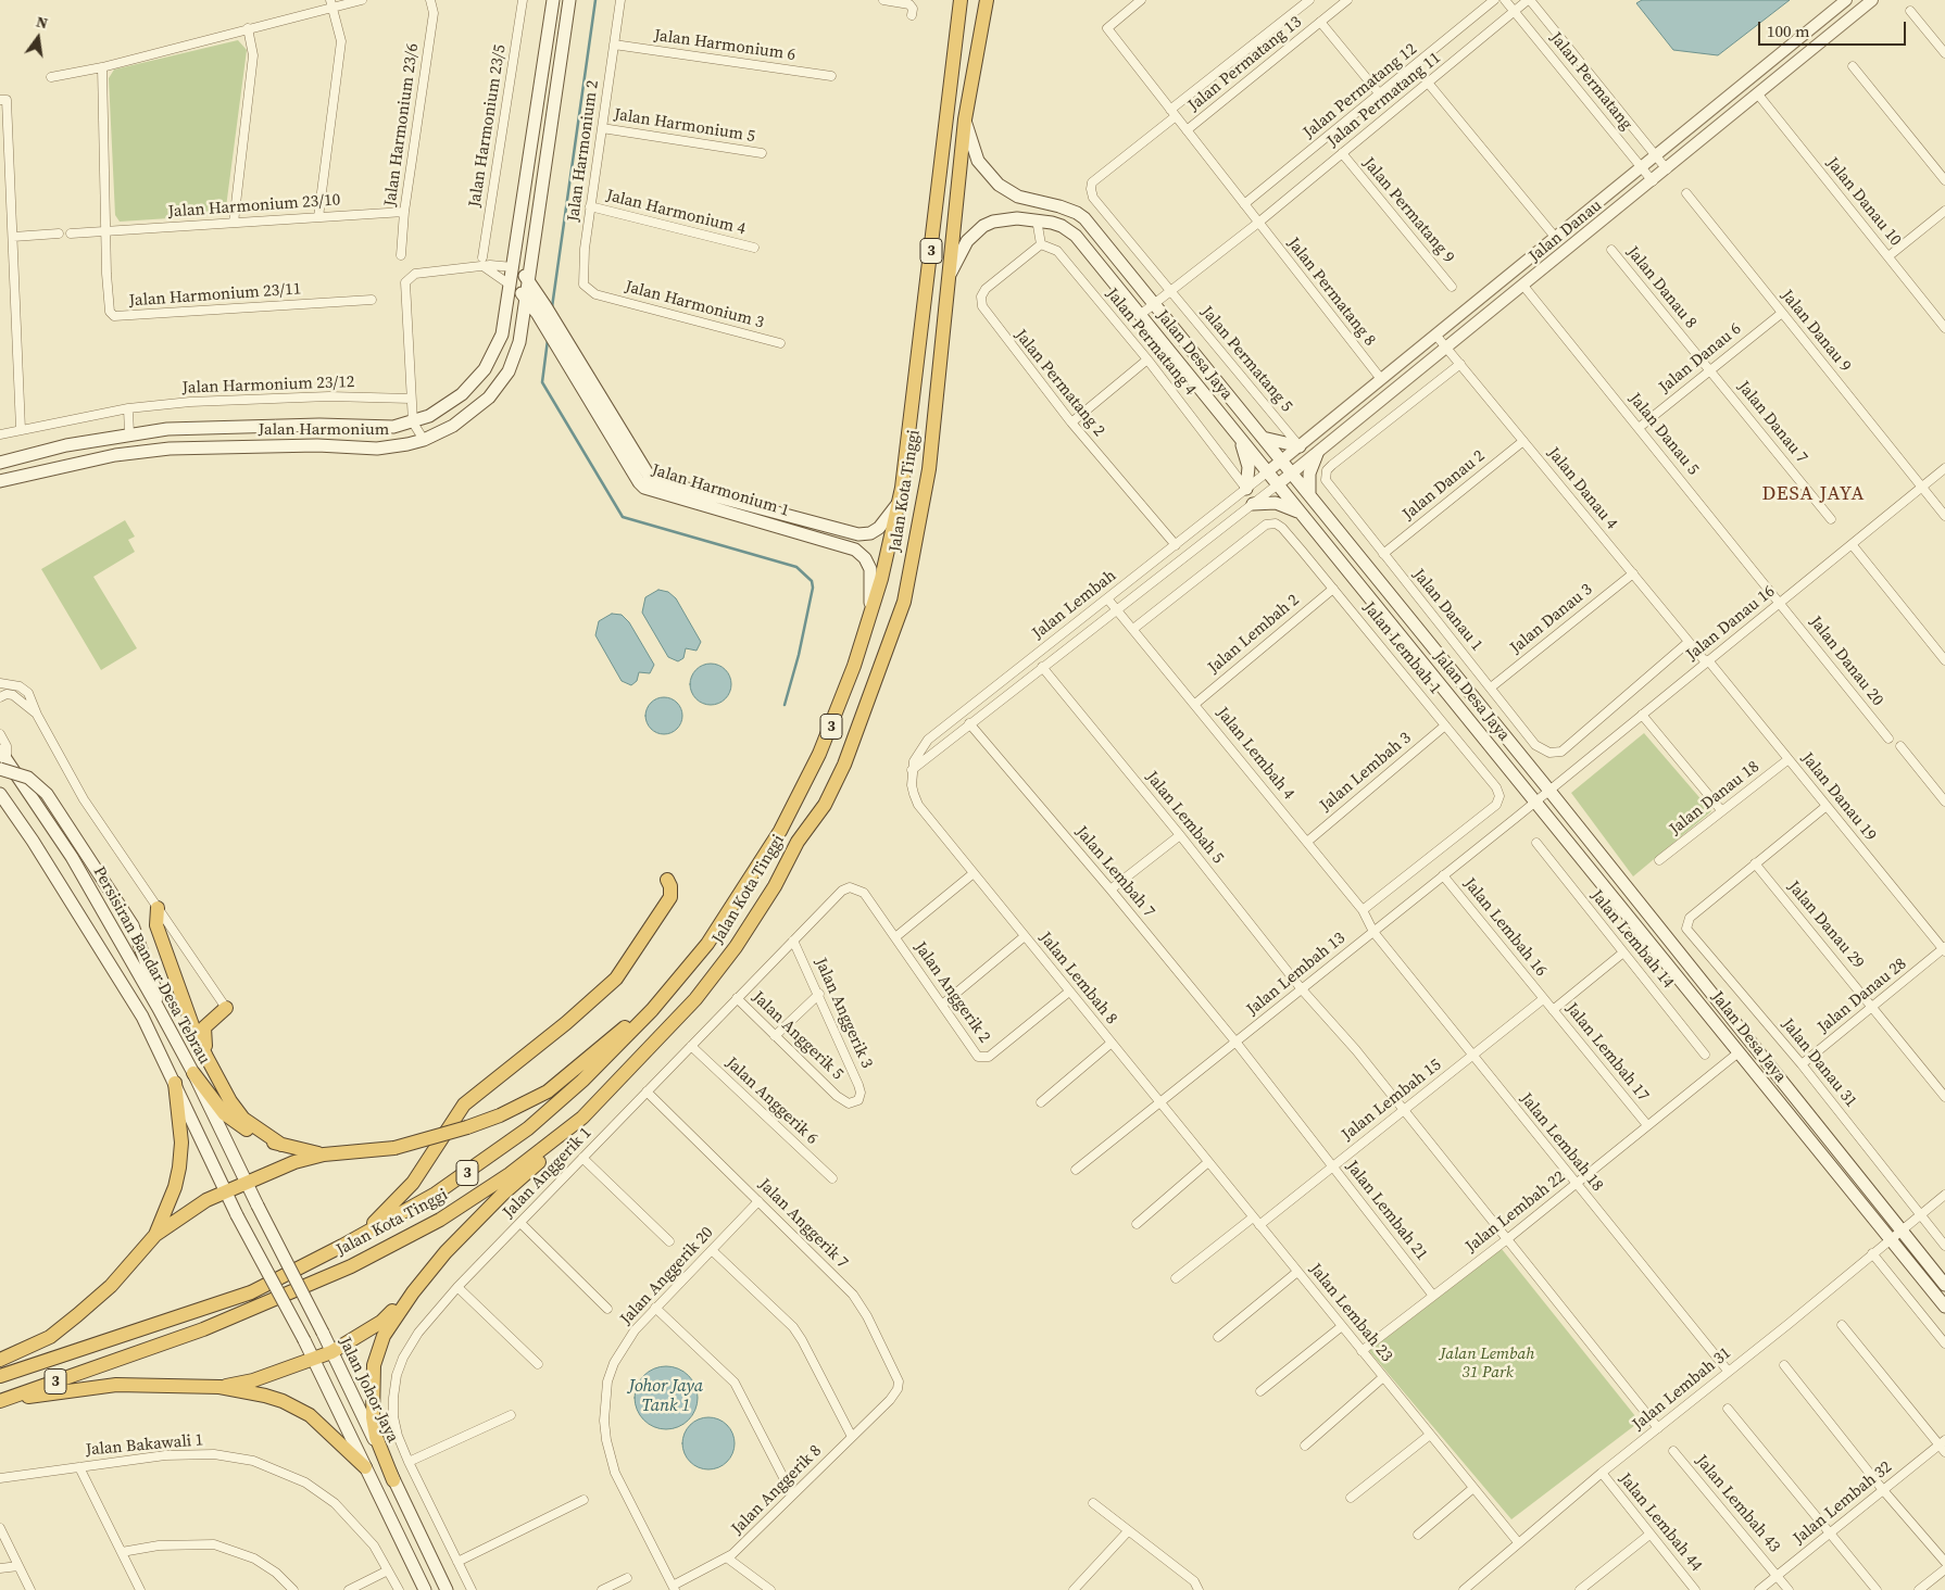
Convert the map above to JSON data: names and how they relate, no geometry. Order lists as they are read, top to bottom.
{
  "streets": {
    "highway": ["3", "Jalan Kota Tinggi"],
    "main road": [
      "Jalan Desa Jaya",
      "Jalan Harmonium",
      "Jalan Harmonium 1",
      "Persisiran Bandar Desa Tebrau",
      "Jalan Johor Jaya"
    ],
    "street": [
      "Jalan Harmonium 6",
      "Jalan Permatang 13",
      "Jalan Permatang",
      "Jalan Permatang 12",
      "Jalan Permatang 11",
      "Jalan Harmonium 23/6",
      "Jalan Harmonium 23/5",
      "Jalan Harmonium 5",
      "Jalan Harmonium 2",
      "Jalan Danau 10",
      "Jalan Harmonium 23/10",
      "Jalan Permatang 9",
      "Jalan Harmonium 4",
      "Jalan Danau",
      "Jalan Danau 8",
      "Jalan Permatang 8",
      "Jalan Harmonium 23/11",
      "Jalan Harmonium 3",
      "Jalan Danau 9",
      "Jalan Permatang 4",
      "Jalan Danau 6",
      "Jalan Permatang 5",
      "Jalan Permatang 2",
      "Jalan Harmonium 23/12",
      "Jalan Danau 7",
      "Jalan Danau 5",
      "Jalan Danau 2",
      "Jalan Danau 4",
      "Jalan Lembah",
      "Jalan Danau 1",
      "Jalan Danau 3",
      "Jalan Danau 16",
      "Jalan Lembah 2",
      "Jalan Lembah 1",
      "Jalan Danau 20",
      "Jalan Lembah 4",
      "Jalan Lembah 3",
      "Jalan Danau 19",
      "Jalan Danau 18",
      "Jalan Lembah 5",
      "Jalan Lembah 7",
      "Jalan Danau 29",
      "Jalan Lembah 16",
      "Jalan Lembah 14",
      "Jalan Lembah 13",
      "Jalan Lembah 8",
      "Jalan Anggerik 2",
      "Jalan Danau 28",
      "Jalan Anggerik 3",
      "Jalan Anggerik 5",
      "Jalan Lembah 17",
      "Jalan Danau 31",
      "Jalan Lembah 15",
      "Jalan Anggerik 6",
      "Jalan Lembah 18",
      "Jalan Anggerik 1",
      "Jalan Lembah 21",
      "Jalan Lembah 22",
      "Jalan Anggerik 7",
      "Jalan Anggerik 20",
      "Jalan Lembah 23",
      "Jalan Lembah 31",
      "Jalan Bakawali 1",
      "Jalan Anggerik 8",
      "Jalan Lembah 32",
      "Jalan Lembah 43",
      "Jalan Lembah 44"
    ]
  },
  "crossings": [
    ["Jalan Harmonium 6", "Jalan Harmonium 2"],
    ["Jalan Permatang 13", "Jalan Permatang 8"],
    ["Jalan Permatang", "Jalan Permatang 11"],
    ["Jalan Permatang", "Jalan Danau"],
    ["Jalan Permatang 12", "Jalan Permatang 8"],
    ["Jalan Permatang 11", "Jalan Permatang 9"],
    ["Jalan Permatang 11", "Jalan Permatang 8"],
    ["Jalan Permatang 11", "Jalan Desa Jaya"],
    ["Jalan Permatang 11", "Jalan Permatang 5"],
    ["Jalan Harmonium 23/6", "Jalan Harmonium 23/10"],
    ["Jalan Harmonium 5", "Jalan Harmonium 2"],
    ["Jalan Harmonium 2", "Jalan Harmonium 4"],
    ["Jalan Harmonium 2", "Jalan Harmonium 3"],
    ["Jalan Danau 10", "Jalan Danau"],
    ["Jalan Harmonium 23/10", "Jalan Harmonium 23/11"],
    ["Jalan Danau", "Jalan Permatang 8"],
    ["Jalan Danau", "Jalan Desa Jaya"],
    ["Jalan Danau", "Jalan Permatang 5"],
    ["Jalan Danau", "Jalan Danau 5"],
    ["Jalan Danau", "Jalan Danau 4"],
    ["Jalan Danau", "Jalan Lembah"],
    ["Jalan Danau 8", "Jalan Danau 6"],
    ["Jalan Danau 8", "Jalan Danau 7"],
    ["Jalan Permatang 8", "Jalan Permatang 5"],
    ["Jalan Danau 9", "Jalan Danau 6"],
    ["Jalan Danau 9", "Jalan Danau 16"],
    ["Jalan Permatang 4", "Jalan Permatang 2"],
    ["Jalan Permatang 4", "Jalan Lembah"],
    ["Jalan Desa Jaya", "Jalan Kota Tinggi"],
    ["Jalan Desa Jaya", "Jalan Lembah"],
    ["Jalan Desa Jaya", "Jalan Danau 16"],
    ["Jalan Desa Jaya", "Jalan Lembah 13"],
    ["Jalan Desa Jaya", "Jalan Lembah 22"],
    ["Jalan Desa Jaya", "Jalan Lembah 31"],
    ["Jalan Danau 6", "Jalan Danau 7"],
    ["Jalan Danau 6", "Jalan Danau 5"],
    ["Jalan Permatang 2", "Jalan Lembah"],
    ["Jalan Harmonium", "Jalan Harmonium 1"],
    ["Jalan Danau 5", "Jalan Danau 16"],
    ["Jalan Danau 5", "Jalan Danau 20"],
    ["Jalan Danau 2", "Jalan Danau 4"],
    ["Jalan Danau 2", "Jalan Danau 1"],
    ["Jalan Danau 4", "Jalan Danau 1"],
    ["Jalan Danau 4", "Jalan Danau 3"],
    ["Jalan Danau 4", "Jalan Danau 16"],
    ["Jalan Danau 4", "Jalan Danau 19"],
    ["Jalan Harmonium 1", "Jalan Kota Tinggi"],
    ["Jalan Lembah", "Jalan Lembah 4"],
    ["Jalan Lembah", "Jalan Lembah 5"],
    ["Jalan Lembah", "Jalan Lembah 7"],
    ["Jalan Danau 1", "Jalan Danau 3"],
    ["Jalan Danau 16", "Jalan Danau 20"],
    ["Jalan Danau 16", "Jalan Danau 19"],
    ["Jalan Danau 16", "Jalan Lembah 13"],
    ["Jalan Lembah 2", "Jalan Lembah 1"],
    ["Jalan Lembah 2", "Jalan Lembah 4"],
    ["Jalan Lembah 1", "Jalan Lembah 4"],
    ["Jalan Lembah 1", "Jalan Lembah 3"],
    ["Jalan Lembah 4", "Jalan Lembah 3"],
    ["Jalan Lembah 4", "Jalan Lembah 13"],
    ["Jalan Lembah 4", "Jalan Lembah 18"],
    ["Jalan Danau 19", "Jalan Danau 18"],
    ["Jalan Danau 19", "Jalan Danau 28"],
    ["Jalan Lembah 5", "Jalan Lembah 13"],
    ["Jalan Lembah 7", "Jalan Lembah 13"],
    ["Jalan Lembah 7", "Jalan Lembah 21"],
    ["Jalan Danau 29", "Jalan Danau 28"],
    ["Jalan Danau 29", "Jalan Danau 31"],
    ["Jalan Lembah 16", "Jalan Lembah 13"],
    ["Jalan Lembah 16", "Jalan Lembah 17"],
    ["Jalan Lembah 16", "Jalan Lembah 15"],
    ["Persisiran Bandar Desa Tebrau", "Jalan Johor Jaya"],
    ["Jalan Lembah 13", "Jalan Lembah 8"],
    ["Jalan Lembah 13", "Jalan Lembah 18"],
    ["Jalan Lembah 13", "Jalan Lembah 21"],
    ["Jalan Lembah 13", "Jalan Lembah 23"],
    ["Jalan Lembah 8", "Jalan Anggerik 2"],
    ["Jalan Lembah 8", "Jalan Lembah 23"],
    ["Jalan Anggerik 2", "Jalan Anggerik 1"],
    ["Jalan Danau 28", "Jalan Danau 31"],
    ["Jalan Anggerik 3", "Jalan Anggerik 5"],
    ["Jalan Anggerik 3", "Jalan Anggerik 1"],
    ["Jalan Anggerik 5", "Jalan Anggerik 1"],
    ["Jalan Lembah 17", "Jalan Lembah 15"],
    ["Jalan Lembah 17", "Jalan Lembah 22"],
    ["Jalan Danau 31", "Jalan Lembah 31"],
    ["Jalan Lembah 15", "Jalan Lembah 18"],
    ["Jalan Lembah 15", "Jalan Lembah 21"],
    ["Jalan Lembah 15", "Jalan Lembah 23"],
    ["Jalan Anggerik 6", "Jalan Anggerik 1"],
    ["Jalan Lembah 18", "Jalan Lembah 22"],
    ["Jalan Lembah 18", "Jalan Lembah 31"],
    ["Jalan Anggerik 1", "Jalan Anggerik 7"],
    ["Jalan Lembah 21", "Jalan Lembah 22"],
    ["Jalan Lembah 22", "Jalan Lembah 23"],
    ["Jalan Anggerik 7", "Jalan Anggerik 20"],
    ["Jalan Anggerik 7", "Jalan Anggerik 8"],
    ["Jalan Anggerik 20", "Jalan Anggerik 8"],
    ["Jalan Lembah 23", "Jalan Lembah 31"],
    ["Jalan Lembah 31", "Jalan Lembah 44"],
    ["Jalan Lembah 32", "Jalan Lembah 43"]
  ],
  "districts": ["DESA JAYA"],
  "water": ["Johor Jaya Tank 1"],
  "parks": ["Jalan Lembah 31 Park"],
  "scale_bar": "100 m",
  "north": "top"
}
